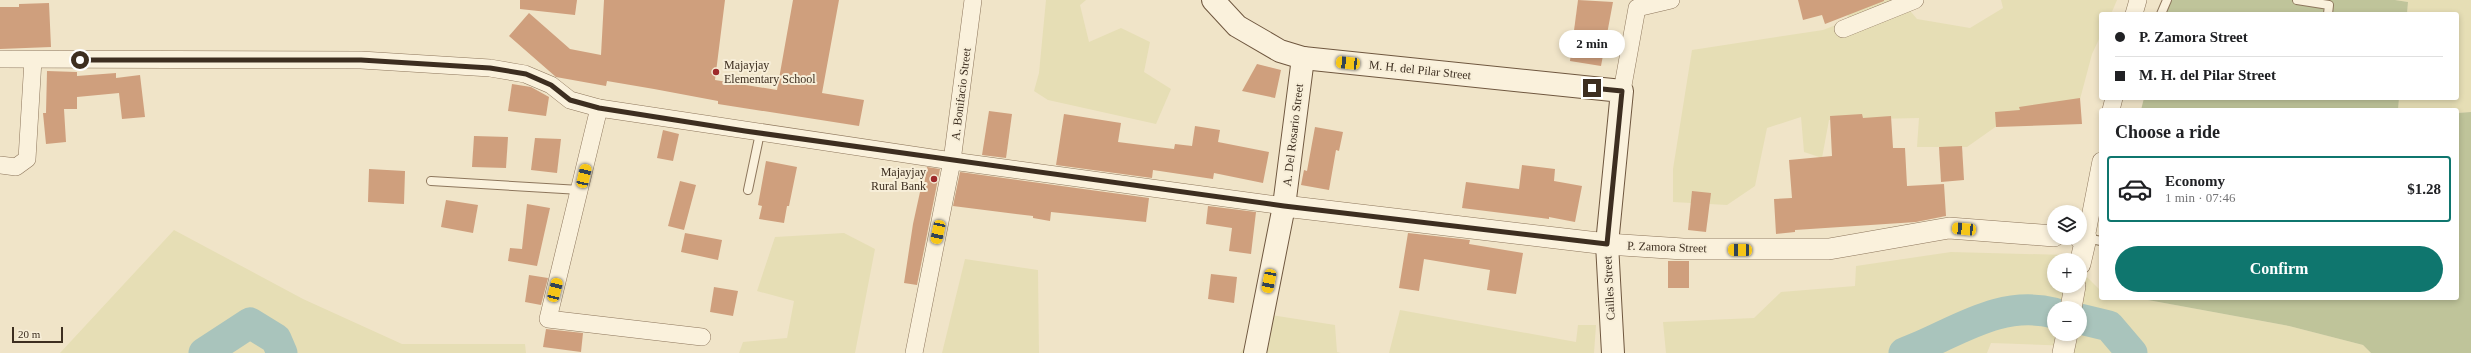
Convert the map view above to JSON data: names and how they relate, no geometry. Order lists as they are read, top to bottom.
{
  "streets": {
    "main road": ["M. H. del Pilar Street", "A. Del Rosario Street", "Cailles Street"],
    "street": ["A. Bonifacio Street", "P. Zamora Street"]
  },
  "crossings": [
    ["M. H. del Pilar Street", "A. Del Rosario Street"],
    ["M. H. del Pilar Street", "Cailles Street"],
    ["A. Bonifacio Street", "P. Zamora Street"],
    ["A. Del Rosario Street", "P. Zamora Street"],
    ["P. Zamora Street", "Cailles Street"]
  ],
  "places": ["Majayjay Elementary School", "Majayjay Rural Bank"],
  "scale_bar": "20 m",
  "page": {
    "banner": ["P. Zamora Street", "M. H. del Pilar Street"],
    "bubble": "2 min",
    "heading": "Choose a ride",
    "list": [
      {
        "name": "Economy",
        "note": "1 min · 07:46",
        "value": "$1.28"
      }
    ],
    "map_buttons": ["+", "−"],
    "buttons": "Confirm",
    "scale": "20 m"
  }
}
